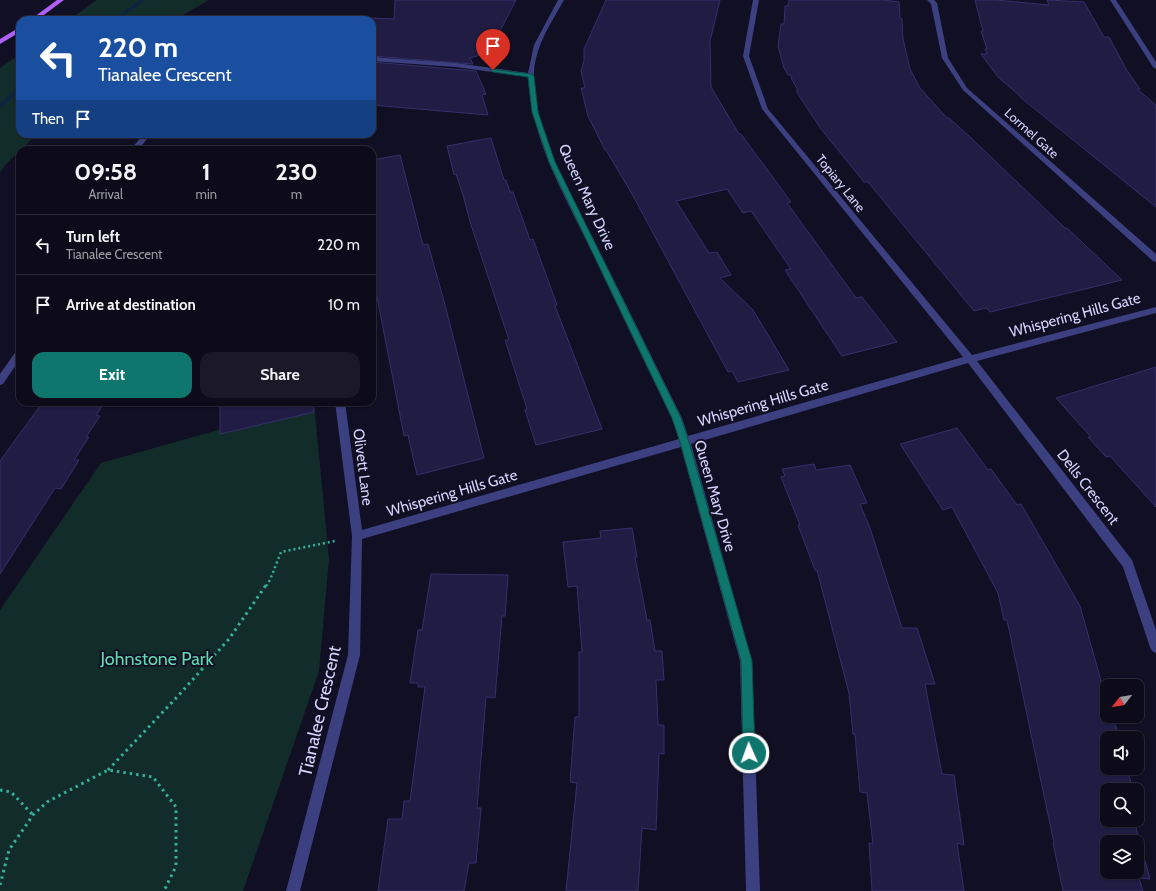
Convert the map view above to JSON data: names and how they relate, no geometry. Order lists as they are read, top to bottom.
{
  "streets": {
    "street": [
      "Lormel Gate",
      "Topiary Lane",
      "Queen Mary Drive",
      "Whispering Hills Gate",
      "Olivett Lane",
      "Dells Crescent",
      "Tianalee Crescent"
    ]
  },
  "crossings": [
    ["Topiary Lane", "Whispering Hills Gate"],
    ["Topiary Lane", "Dells Crescent"],
    ["Queen Mary Drive", "Whispering Hills Gate"],
    ["Whispering Hills Gate", "Olivett Lane"],
    ["Whispering Hills Gate", "Dells Crescent"],
    ["Whispering Hills Gate", "Tianalee Crescent"],
    ["Olivett Lane", "Tianalee Crescent"]
  ],
  "parks": ["Johnstone Park"],
  "north": "bottom left",
  "page": {
    "turn": ["220 m", "Tianalee Crescent"],
    "then": "Then",
    "eta": [
      "09:58",
      "Arrival",
      "1",
      "min",
      "230",
      "m"
    ],
    "list": [
      {
        "name": "Turn left",
        "note": "Tianalee Crescent",
        "value": "220 m"
      },
      {
        "name": "Arrive at destination",
        "value": "10 m"
      }
    ],
    "buttons": ["Exit", "Share"]
  }
}
